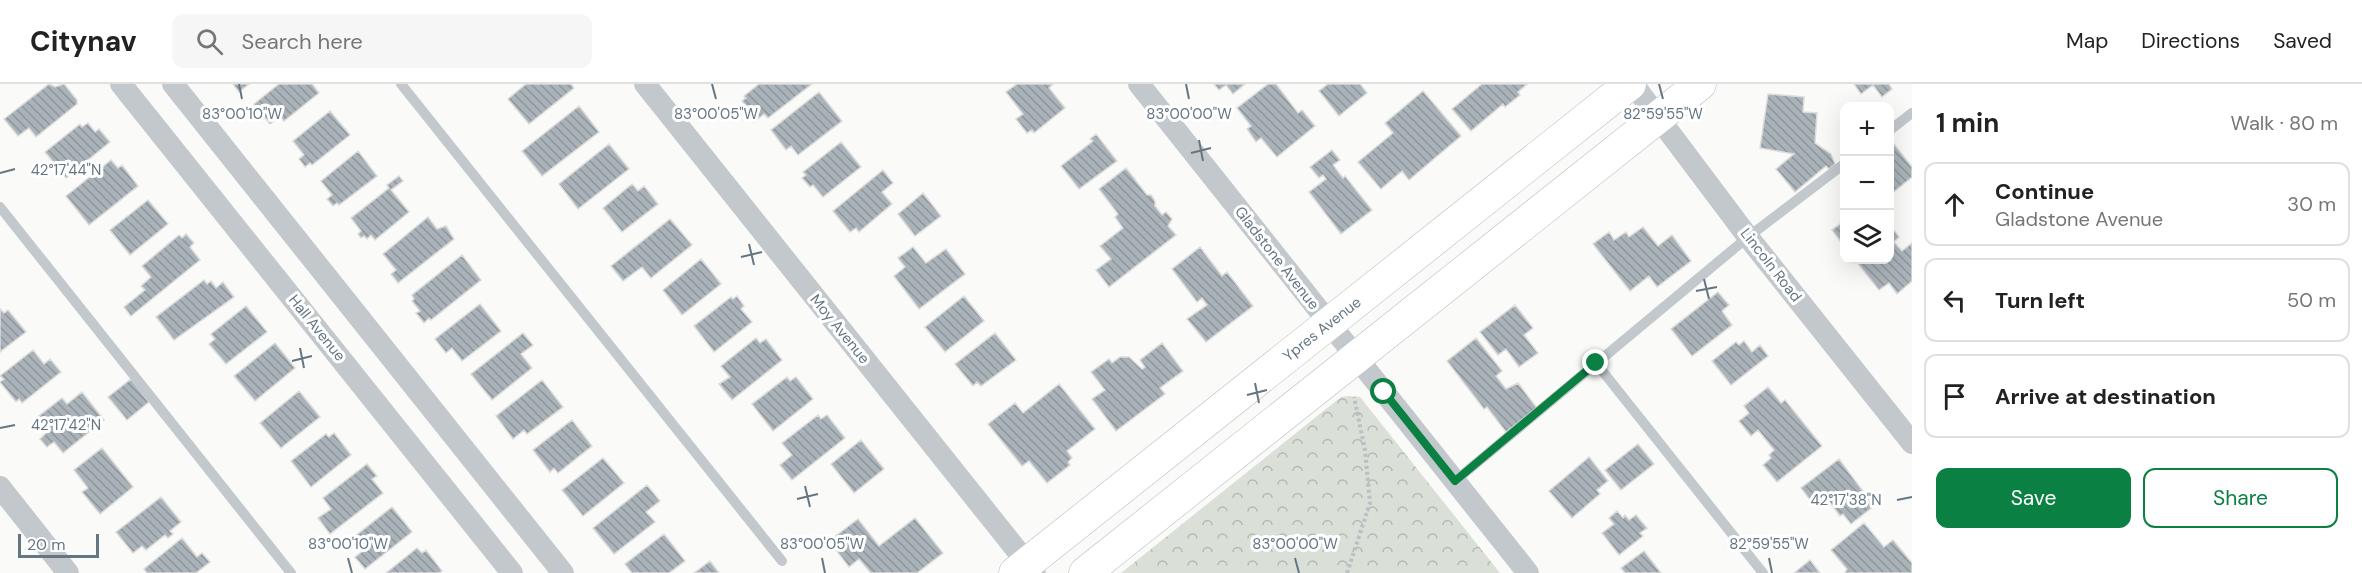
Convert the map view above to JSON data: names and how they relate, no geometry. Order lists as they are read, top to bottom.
{
  "streets": {
    "main road": ["Ypres Avenue"],
    "street": [
      "Gladstone Avenue",
      "Lincoln Road",
      "Hall Avenue",
      "Moy Avenue"
    ]
  },
  "crossings": [
    ["Gladstone Avenue", "Ypres Avenue"],
    ["Lincoln Road", "Ypres Avenue"],
    ["Moy Avenue", "Ypres Avenue"]
  ],
  "scale_bar": "20 m",
  "page": {
    "header": "Citynav",
    "search": "Search here",
    "nav": ["Map", "Directions", "Saved"],
    "heading": ["1 min", "Walk · 80 m"],
    "map_buttons": ["+", "−"],
    "list": [
      ["Continue", "Gladstone Avenue", "30 m"],
      ["Turn left", "50 m"],
      "Arrive at destination"
    ],
    "buttons": ["Save", "Share"],
    "scale": "20 m"
  },
  "coordinates": [
    "83°00'10\"W",
    "83°00'05\"W",
    "83°00'00\"W",
    "82°59'55\"W",
    "42°17'44\"N",
    "42°17'42\"N",
    "42°17'38\"N"
  ]
}
